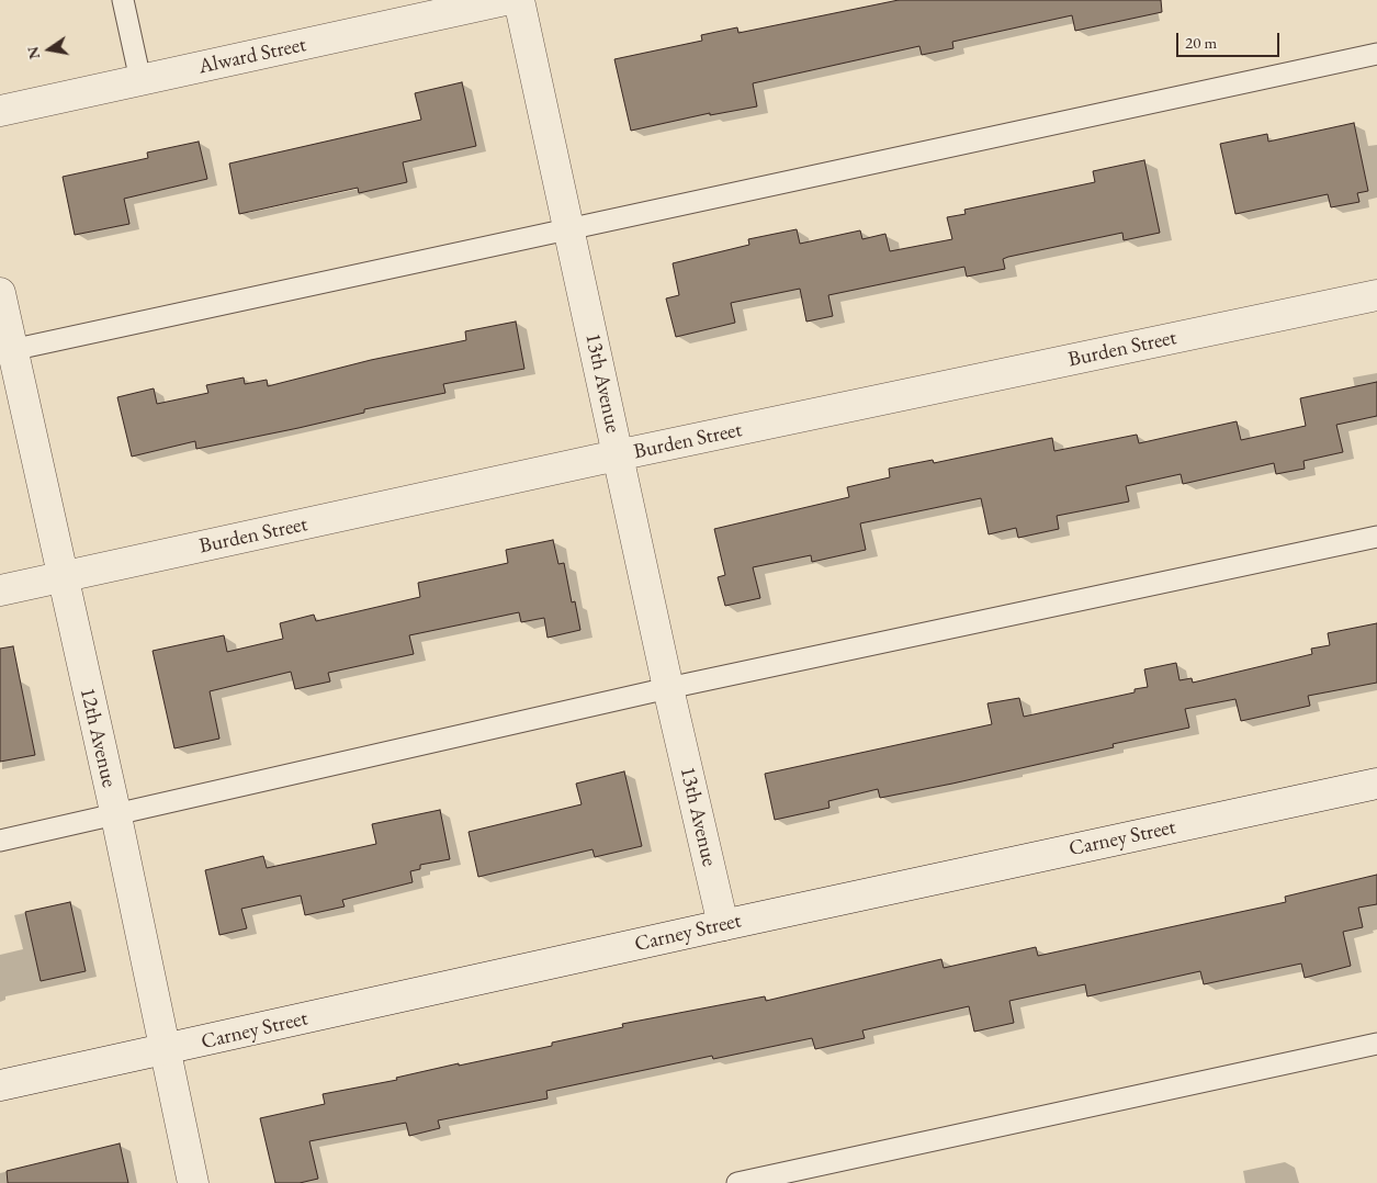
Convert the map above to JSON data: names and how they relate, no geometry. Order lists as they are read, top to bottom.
{
  "streets": {
    "street": [
      "Alward Street",
      "Burden Street",
      "13th Avenue",
      "12th Avenue",
      "Carney Street"
    ]
  },
  "crossings": [
    ["Burden Street", "13th Avenue"],
    ["Burden Street", "12th Avenue"],
    ["13th Avenue", "Carney Street"],
    ["12th Avenue", "Carney Street"]
  ],
  "scale_bar": "20 m",
  "north": "left"
}
